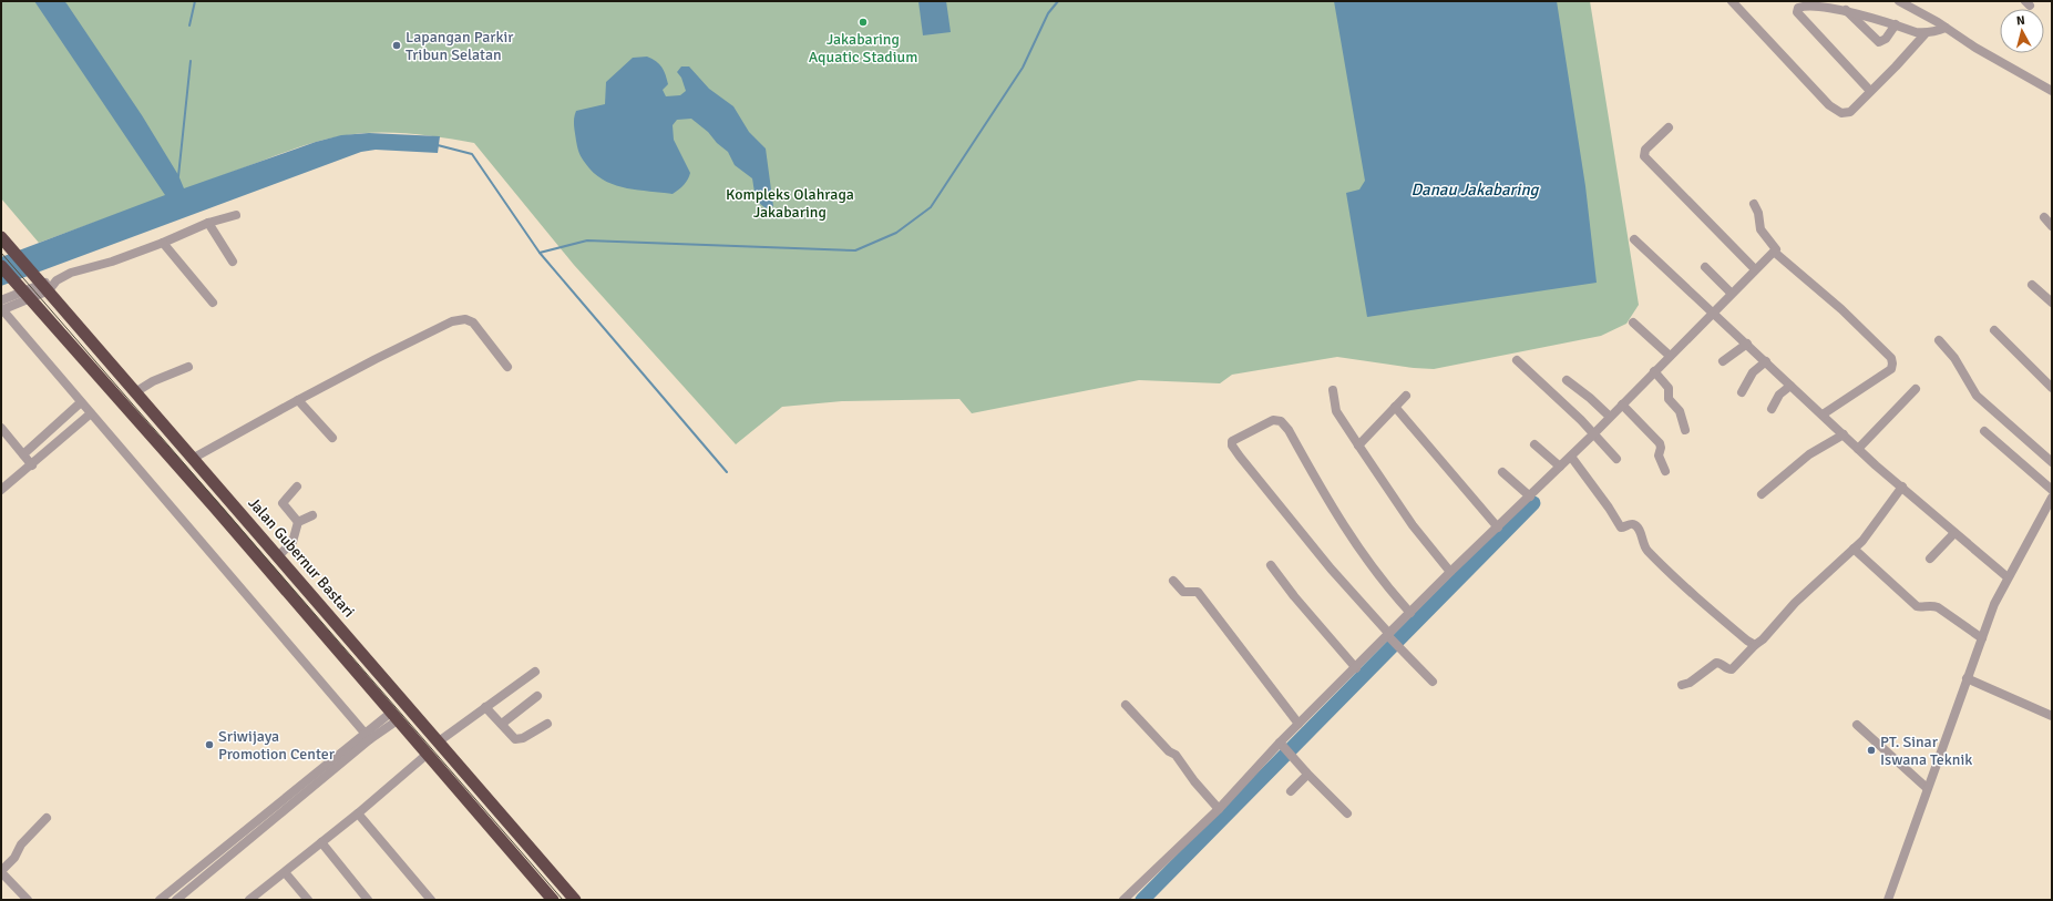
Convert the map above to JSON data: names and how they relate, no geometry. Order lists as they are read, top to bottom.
{
  "streets": {
    "highway": ["Jalan Gubernur Bastari"]
  },
  "water": ["Danau Jakabaring"],
  "parks": ["Kompleks Olahraga Jakabaring"],
  "places": [
    "Jakabaring Aquatic Stadium",
    "Lapangan Parkir Tribun Selatan",
    "Sriwijaya Promotion Center",
    "PT. Sinar Iswana Teknik"
  ],
  "north": "top"
}
